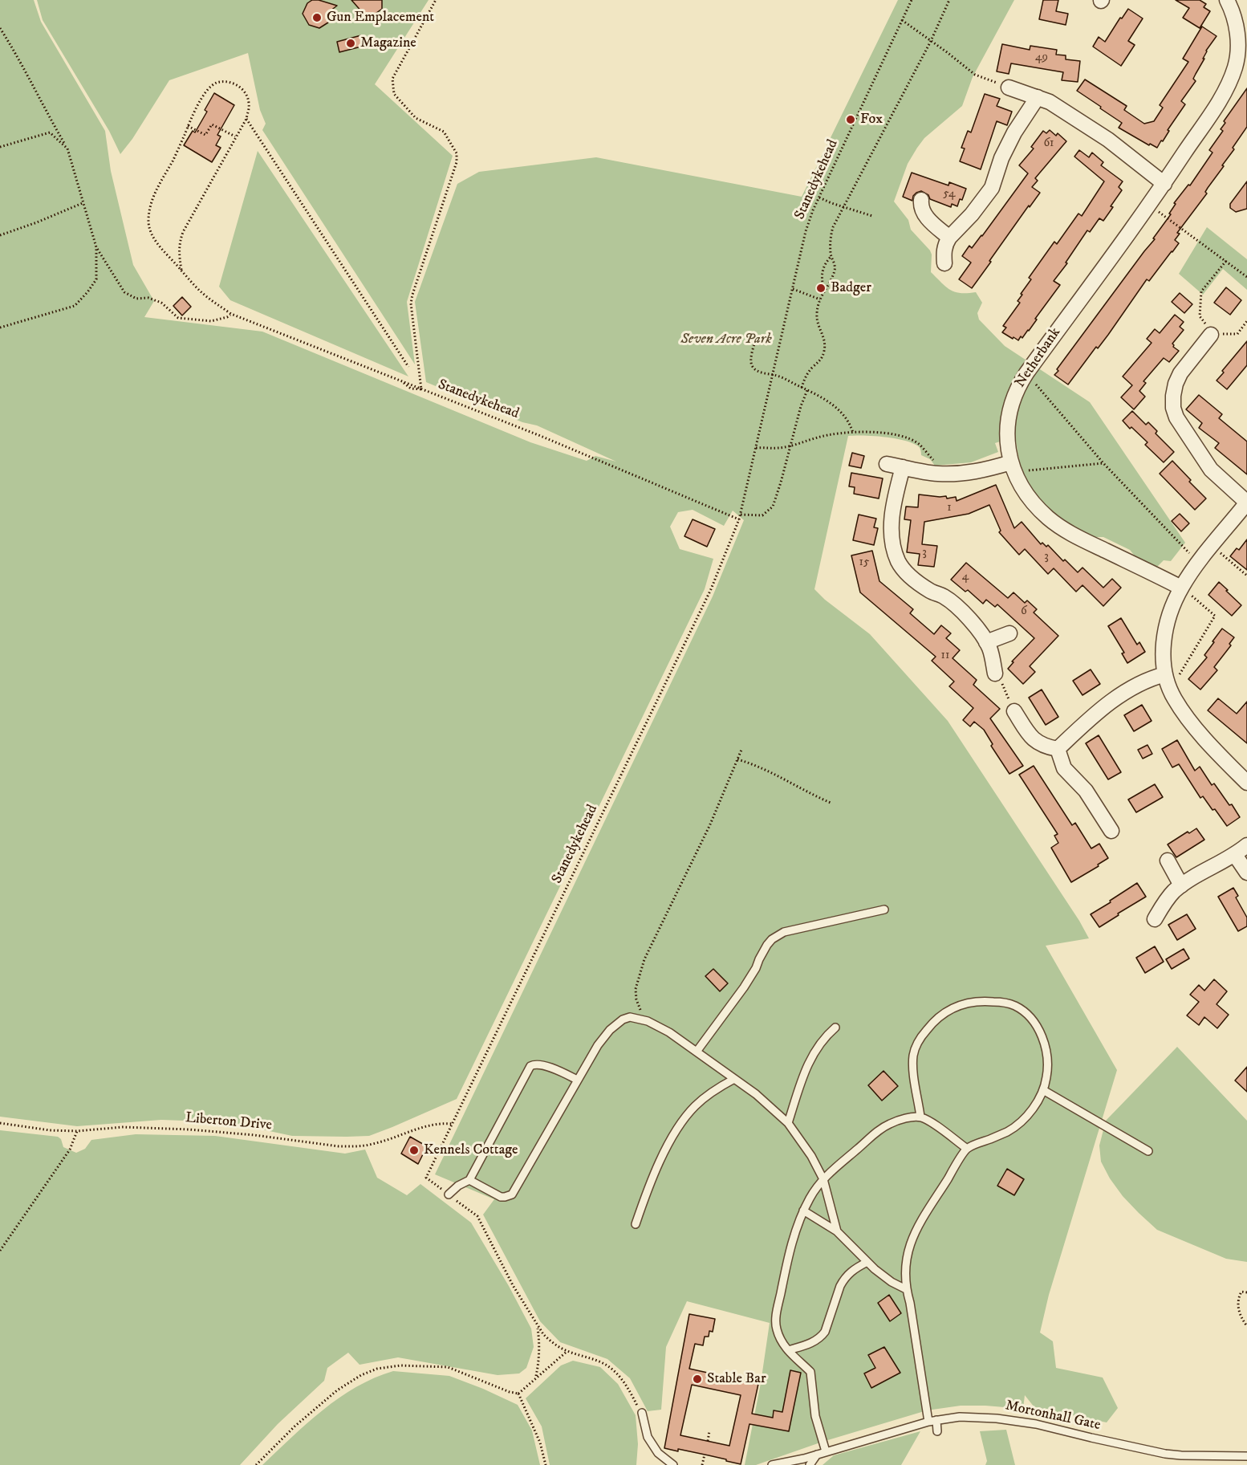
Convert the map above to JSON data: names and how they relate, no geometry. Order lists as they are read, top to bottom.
{
  "streets": {
    "street": ["Netherbank"],
    "lane": ["Mortonhall Gate"],
    "path": ["Stanedykehead", "Liberton Drive"]
  },
  "crossings": [
    ["Stanedykehead", "Liberton Drive"]
  ],
  "parks": ["Seven Acre Park"],
  "places": [
    "Gun Emplacement",
    "Magazine",
    "Fox",
    "Badger",
    "Kennels Cottage",
    "Stable Bar"
  ],
  "house_numbers": [
    "49",
    "61",
    "54",
    "1",
    "3",
    "3",
    "15",
    "4",
    "6",
    "11"
  ]
}
